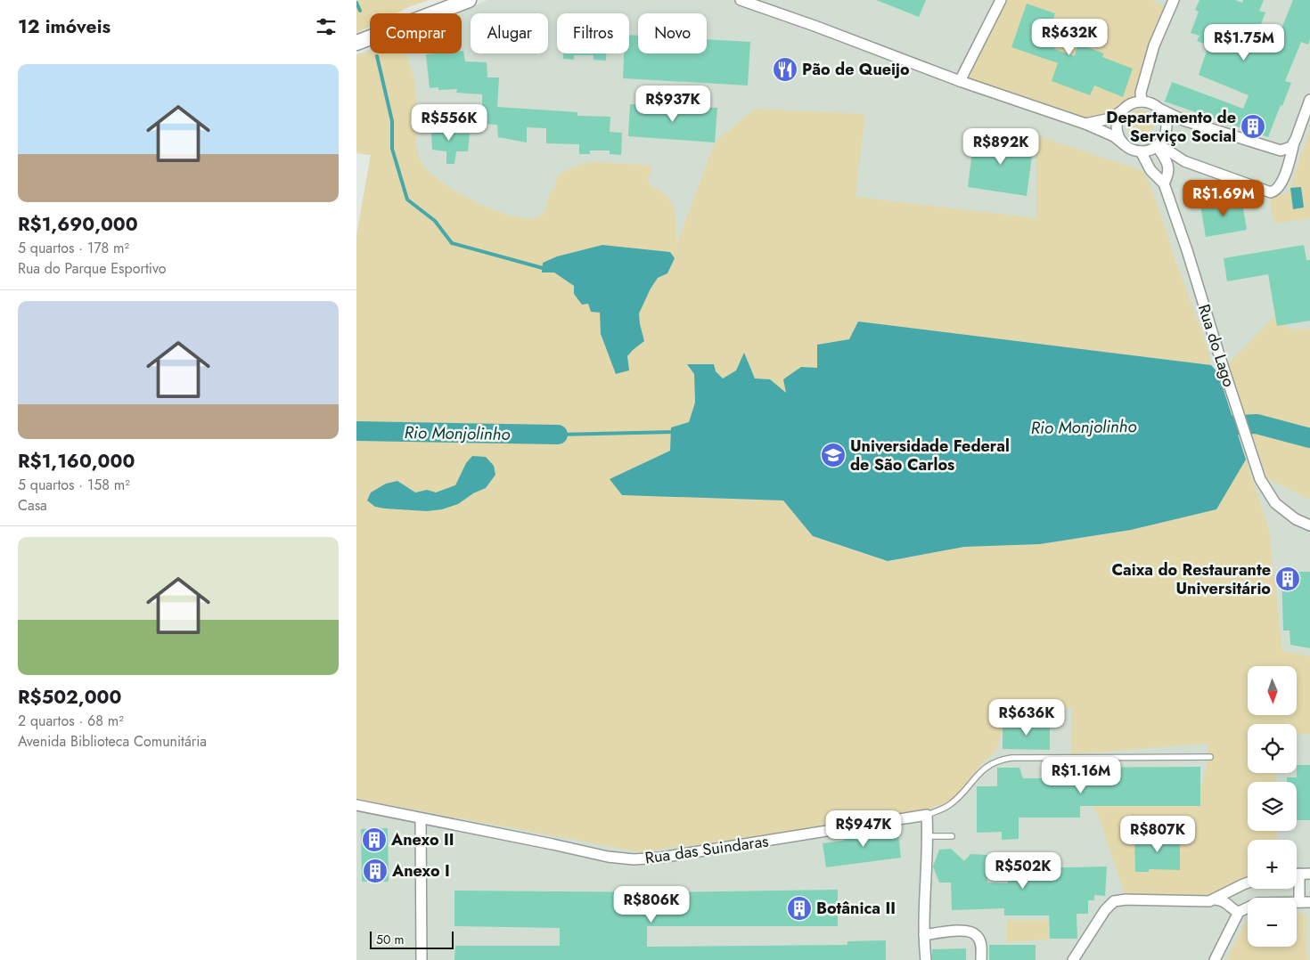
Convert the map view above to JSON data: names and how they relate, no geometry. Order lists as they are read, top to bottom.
{
  "streets": {
    "street": ["Rua do Lago", "Rua das Suindaras"]
  },
  "water": ["Rio Monjolinho"],
  "places": {
    "restaurant": ["Pão de Queijo"],
    "building": [
      "Departamento de Serviço Social",
      "Caixa do Restaurante Universitário",
      "Anexo II",
      "Anexo I",
      "Botânica II"
    ],
    "school or university": ["Universidade Federal de São Carlos"]
  },
  "scale_bar": "50 m",
  "north": "bottom",
  "page": {
    "heading": "12 imóveis",
    "chip": [
      "Comprar",
      "Alugar",
      "Filtros",
      "Novo"
    ],
    "price": [
      "R$632K",
      "R$1.75M",
      "R$937K",
      "R$556K",
      "R$892K",
      "R$1.69M",
      "R$636K",
      "R$1.16M",
      "R$947K",
      "R$807K",
      "R$502K",
      "R$806K"
    ],
    "list": [
      {
        "name": "R$1,690,000",
        "note": "5 quartos · 178 m² · Rua do Parque Esportivo"
      },
      {
        "name": "R$1,160,000",
        "note": "5 quartos · 158 m² · Casa"
      },
      {
        "name": "R$502,000",
        "note": "2 quartos · 68 m² · Avenida Biblioteca Comunitária"
      }
    ],
    "map_buttons": ["+", "−"],
    "scale": "50 m"
  }
}
